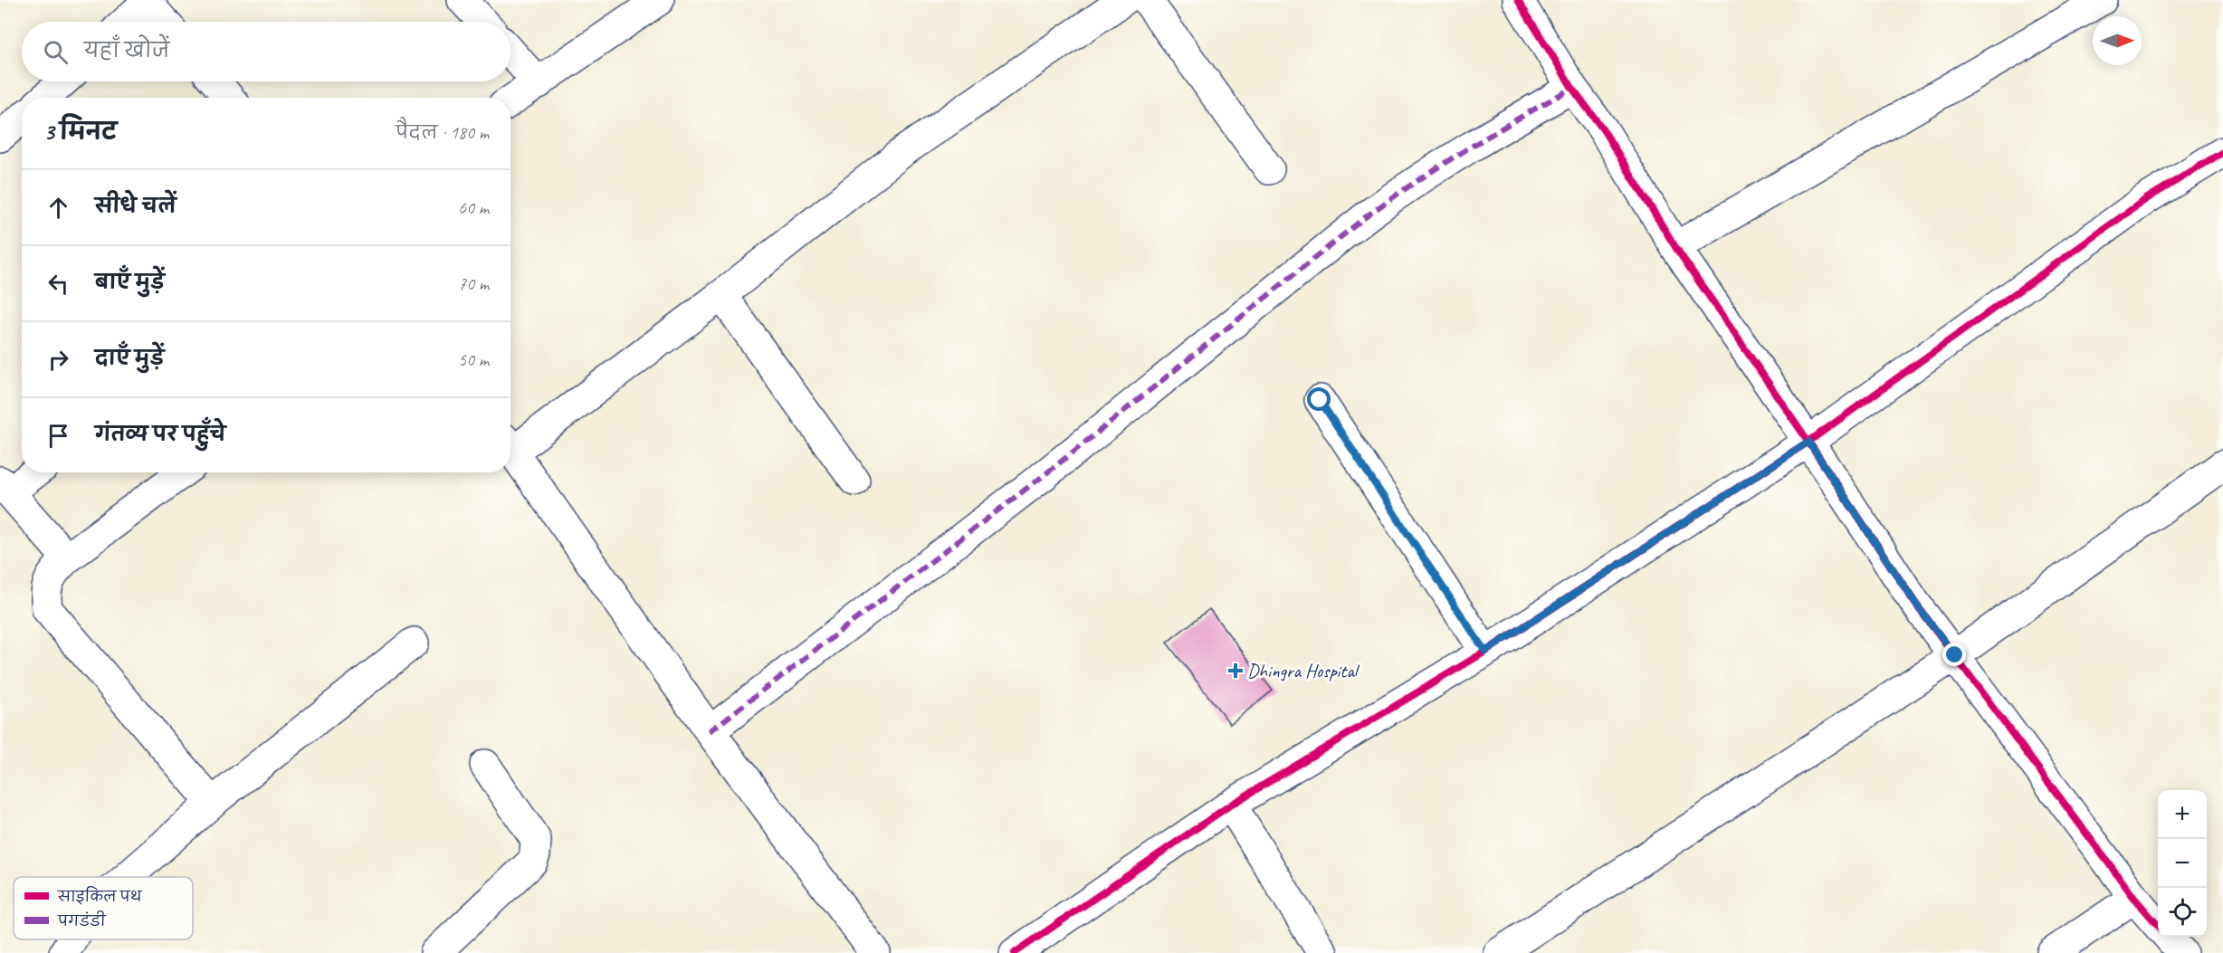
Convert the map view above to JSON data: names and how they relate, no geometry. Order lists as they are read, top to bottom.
{
  "places": {
    "health": ["Dhingra Hospital"]
  },
  "legend": ["साइकिल पथ", "पगडंडी"],
  "north": "right",
  "page": {
    "search": "यहाँ खोजें",
    "heading": ["3 मिनट", "पैदल · 180 m"],
    "list": [
      ["सीधे चलें", "60 m"],
      ["बाएँ मुड़ें", "70 m"],
      ["दाएँ मुड़ें", "50 m"],
      "गंतव्य पर पहुँचे"
    ],
    "map_buttons": ["+", "−"]
  }
}
